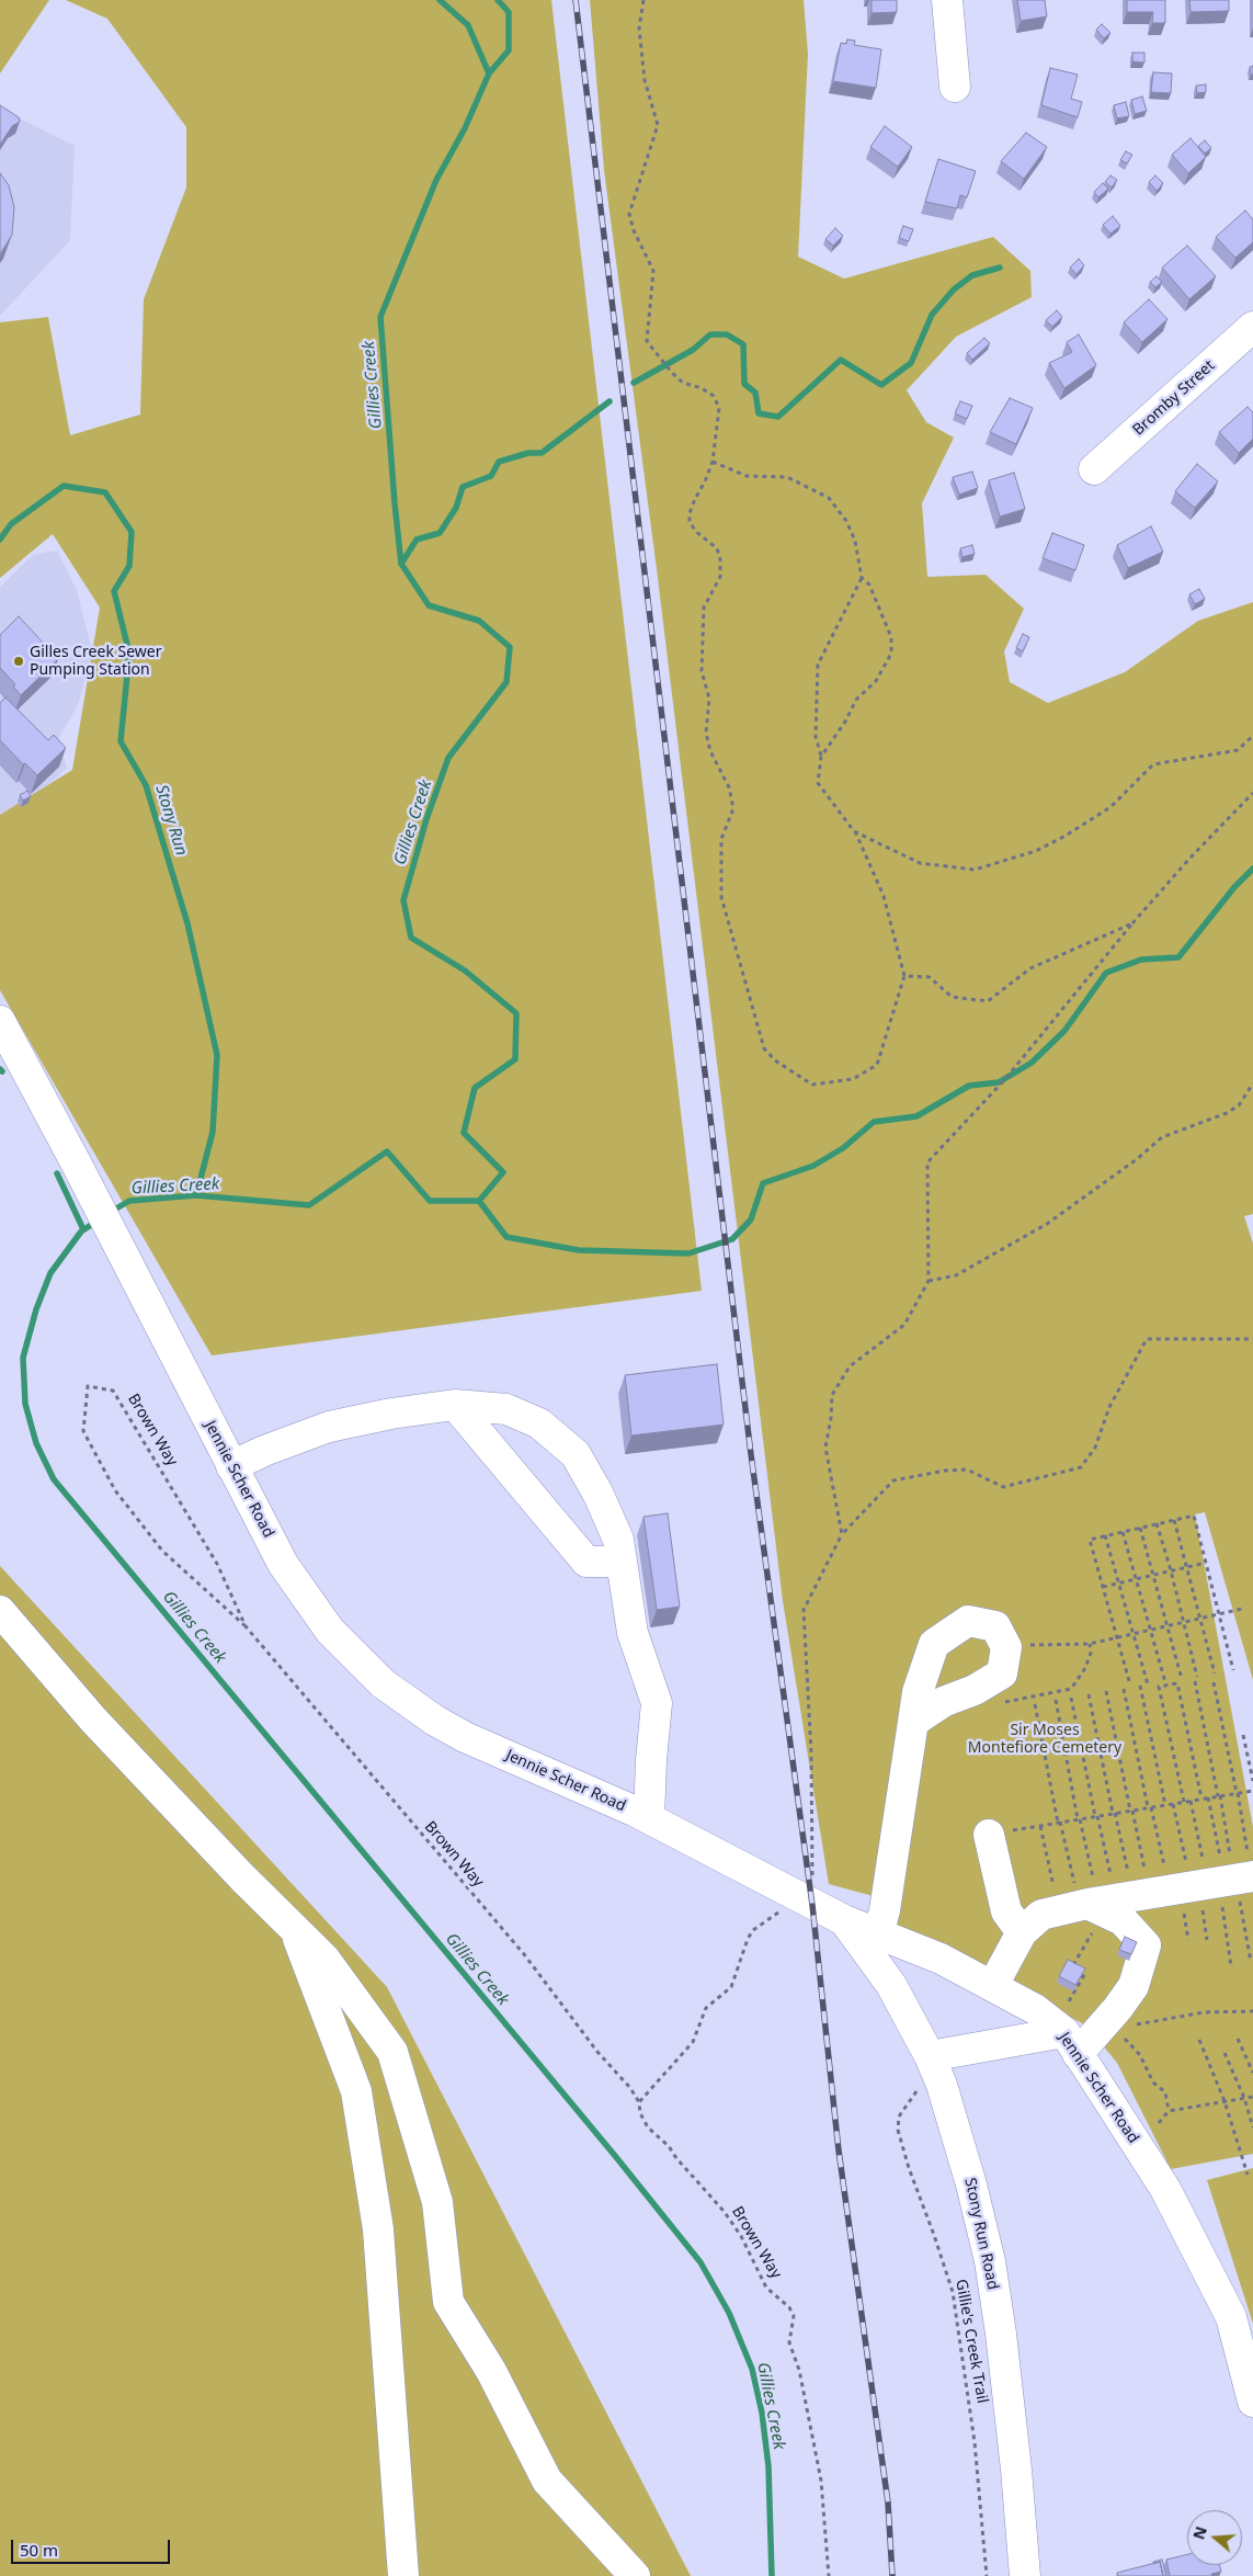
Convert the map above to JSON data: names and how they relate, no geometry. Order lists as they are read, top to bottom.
{
  "streets": {
    "street": ["Bromby Street", "Jennie Scher Road", "Stony Run Road"],
    "path": ["Brown Way", "Gillie's Creek Trail"]
  },
  "crossings": [
    ["Jennie Scher Road", "Stony Run Road"]
  ],
  "water": ["Gillies Creek", "Stony Run"],
  "parks": ["Sir Moses Montefiore Cemetery"],
  "places": ["Gilles Creek Sewer Pumping Station"],
  "scale_bar": "50 m",
  "north": "left"
}
